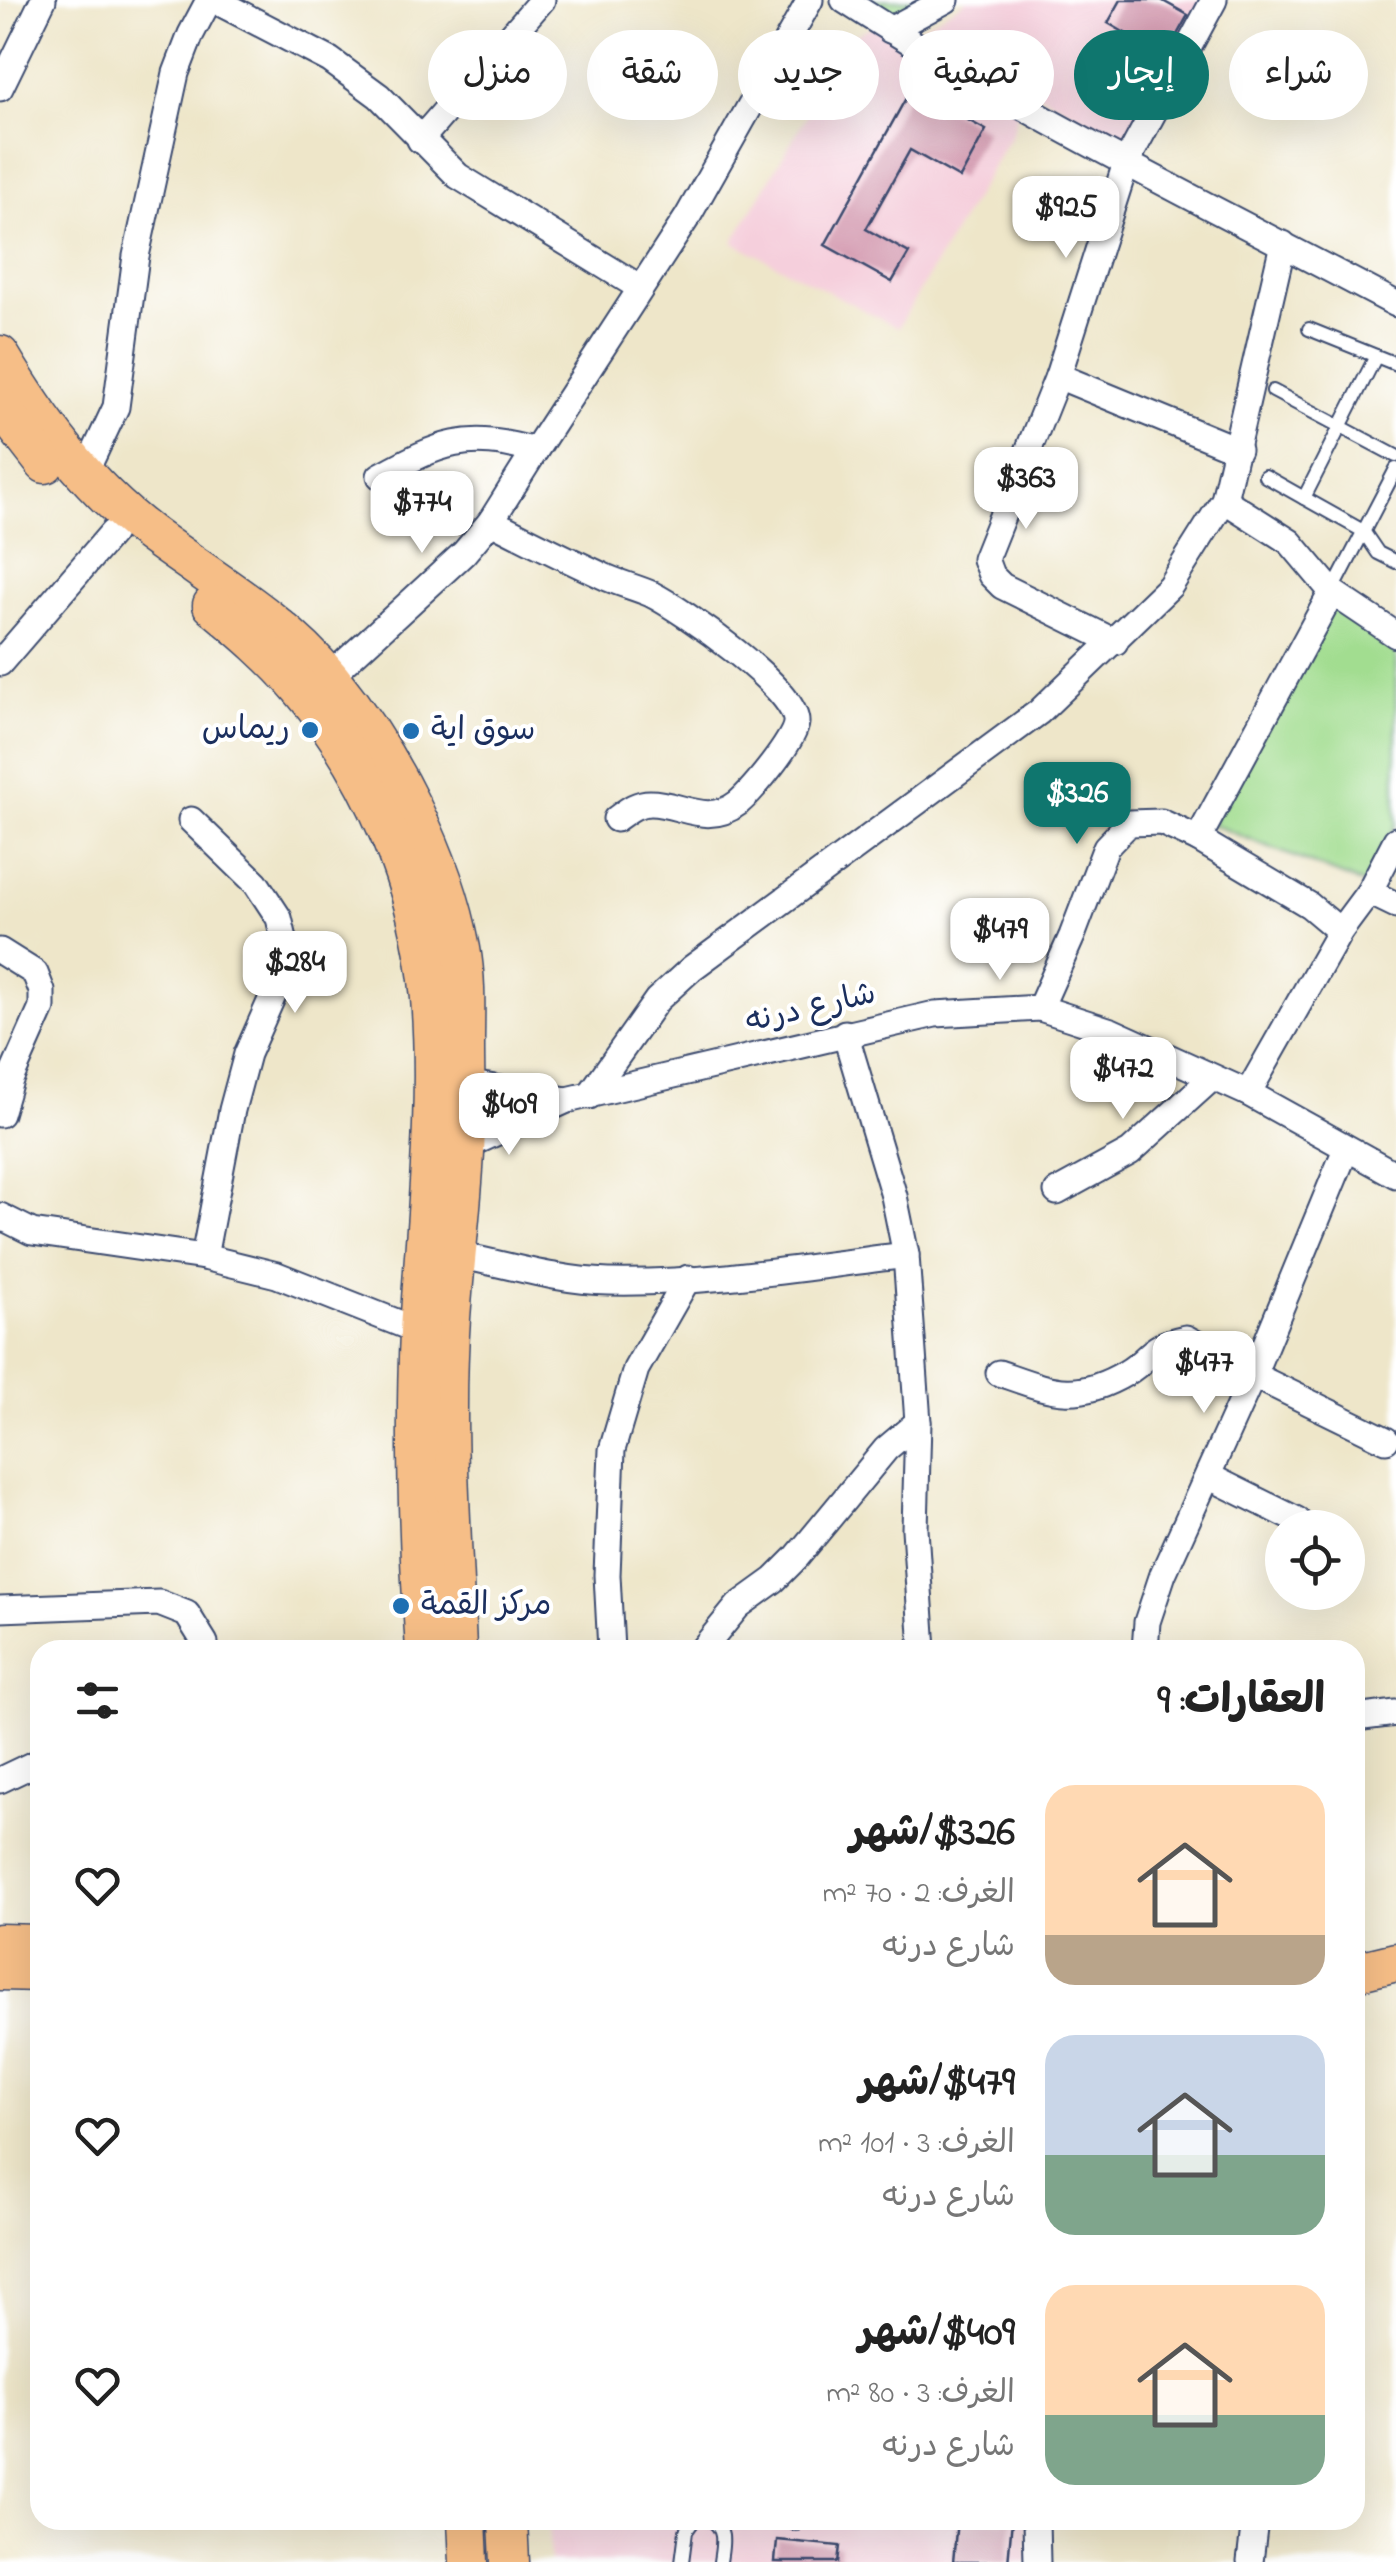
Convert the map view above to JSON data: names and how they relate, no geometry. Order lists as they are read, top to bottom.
{
  "streets": {
    "street": ["شارع درنه"]
  },
  "places": ["ريماس", "سوق اية", "مركز القمة"],
  "page": {
    "chip": [
      "شراء",
      "إيجار",
      "تصفية",
      "جديد",
      "شقة",
      "منزل"
    ],
    "price": [
      "$925",
      "$363",
      "$774",
      "$326",
      "$479",
      "$284",
      "$472",
      "$409",
      "$477"
    ],
    "heading": "العقارات: 9",
    "list": [
      {
        "name": "$326/شهر",
        "note": "الغرف: 2 · 70 m² · شارع درنه"
      },
      {
        "name": "$479/شهر",
        "note": "الغرف: 3 · 101 m² · شارع درنه"
      },
      {
        "name": "$409/شهر",
        "note": "الغرف: 3 · 80 m² · شارع درنه"
      }
    ]
  }
}
